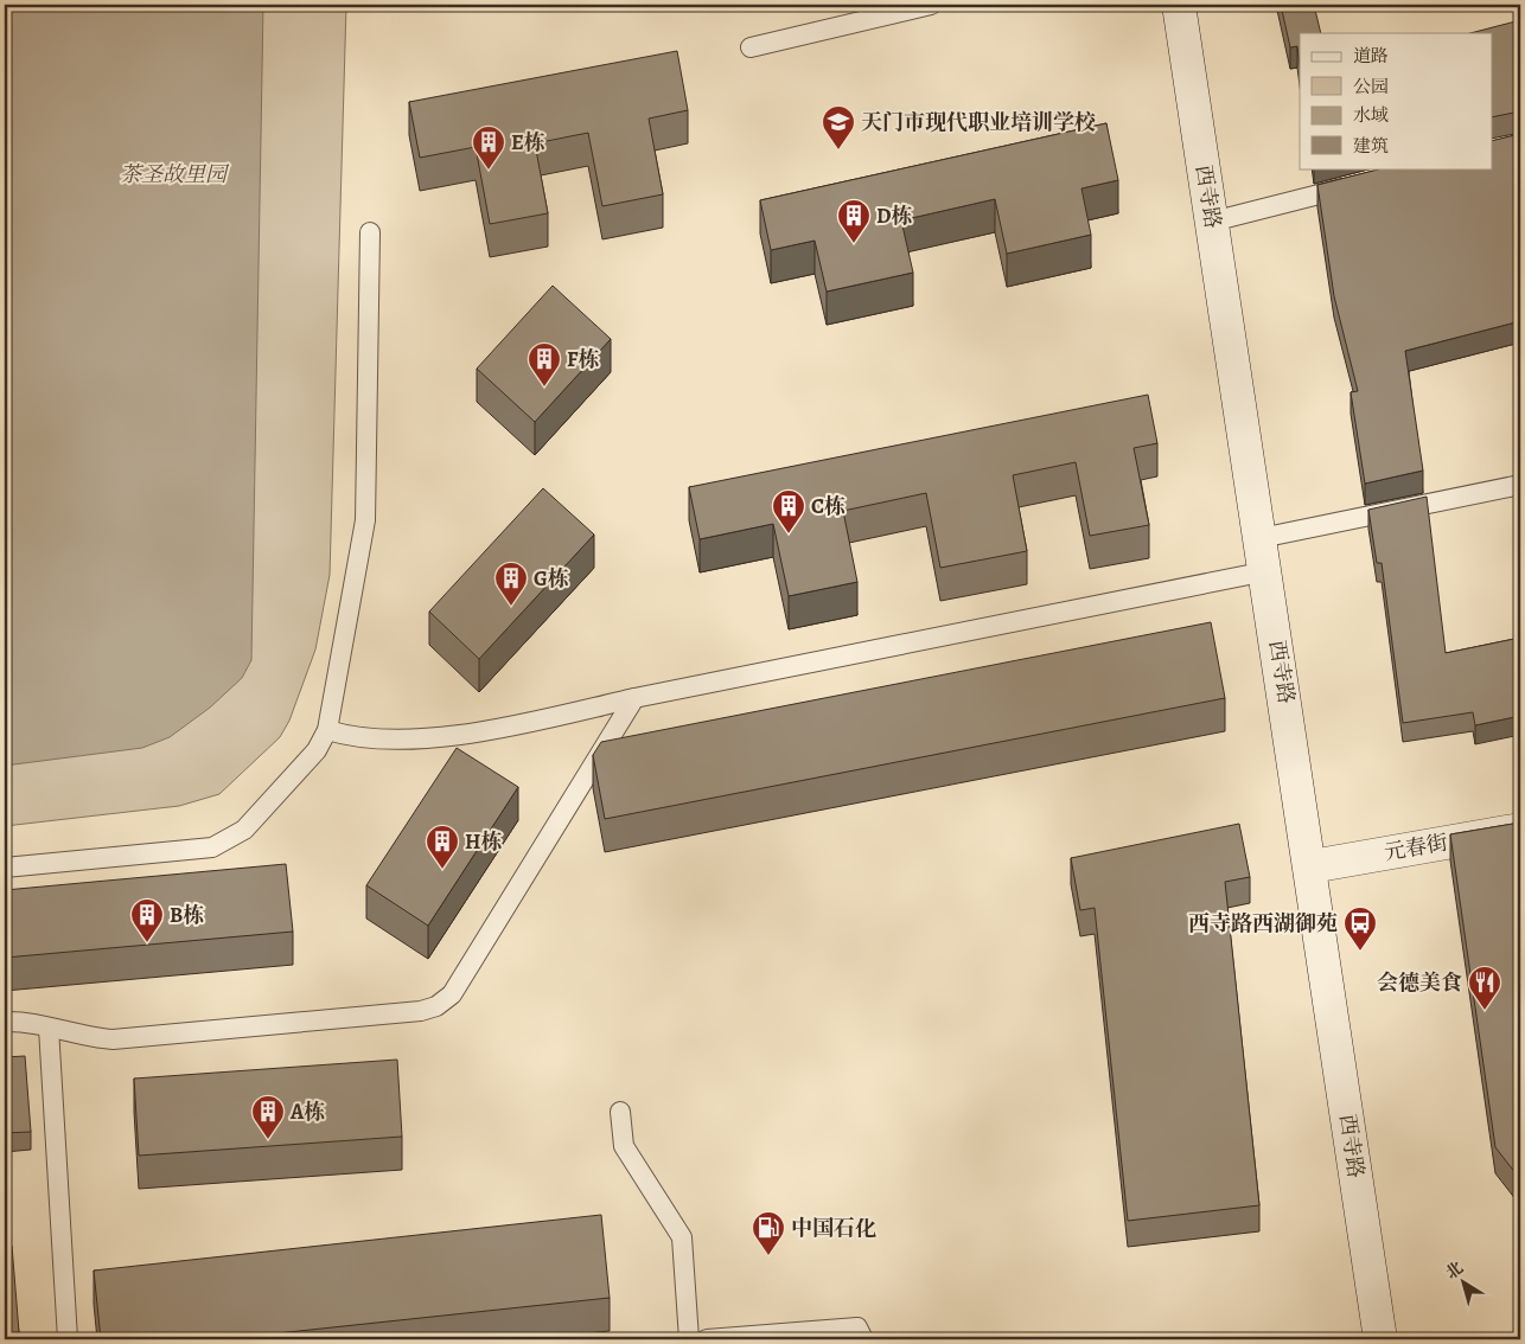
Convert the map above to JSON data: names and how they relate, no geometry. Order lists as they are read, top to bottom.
{
  "streets": {
    "street": ["西寺路", "元春街"]
  },
  "crossings": [
    ["西寺路", "元春街"]
  ],
  "parks": ["茶圣故里园"],
  "places": {
    "school or university": ["天门市现代职业培训学校"],
    "building": [
      "E栋",
      "D栋",
      "F栋",
      "C栋",
      "G栋",
      "H栋",
      "B栋",
      "A栋"
    ],
    "bus stop": ["西寺路西湖御苑"],
    "restaurant": ["会德美食"],
    "fuel station": ["中国石化"]
  },
  "legend": [
    "道路",
    "公园",
    "水域",
    "建筑"
  ],
  "north": "top left"
}
